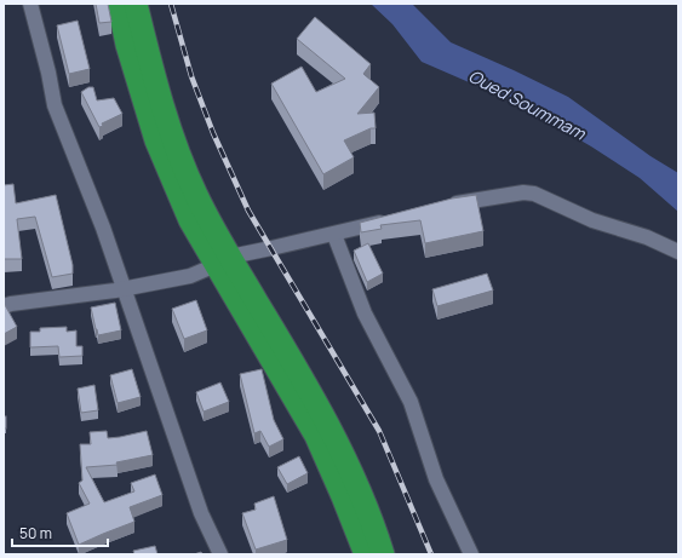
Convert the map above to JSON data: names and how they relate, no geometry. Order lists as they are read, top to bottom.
{
  "water": ["Oued Soummam"],
  "scale_bar": "50 m"
}
